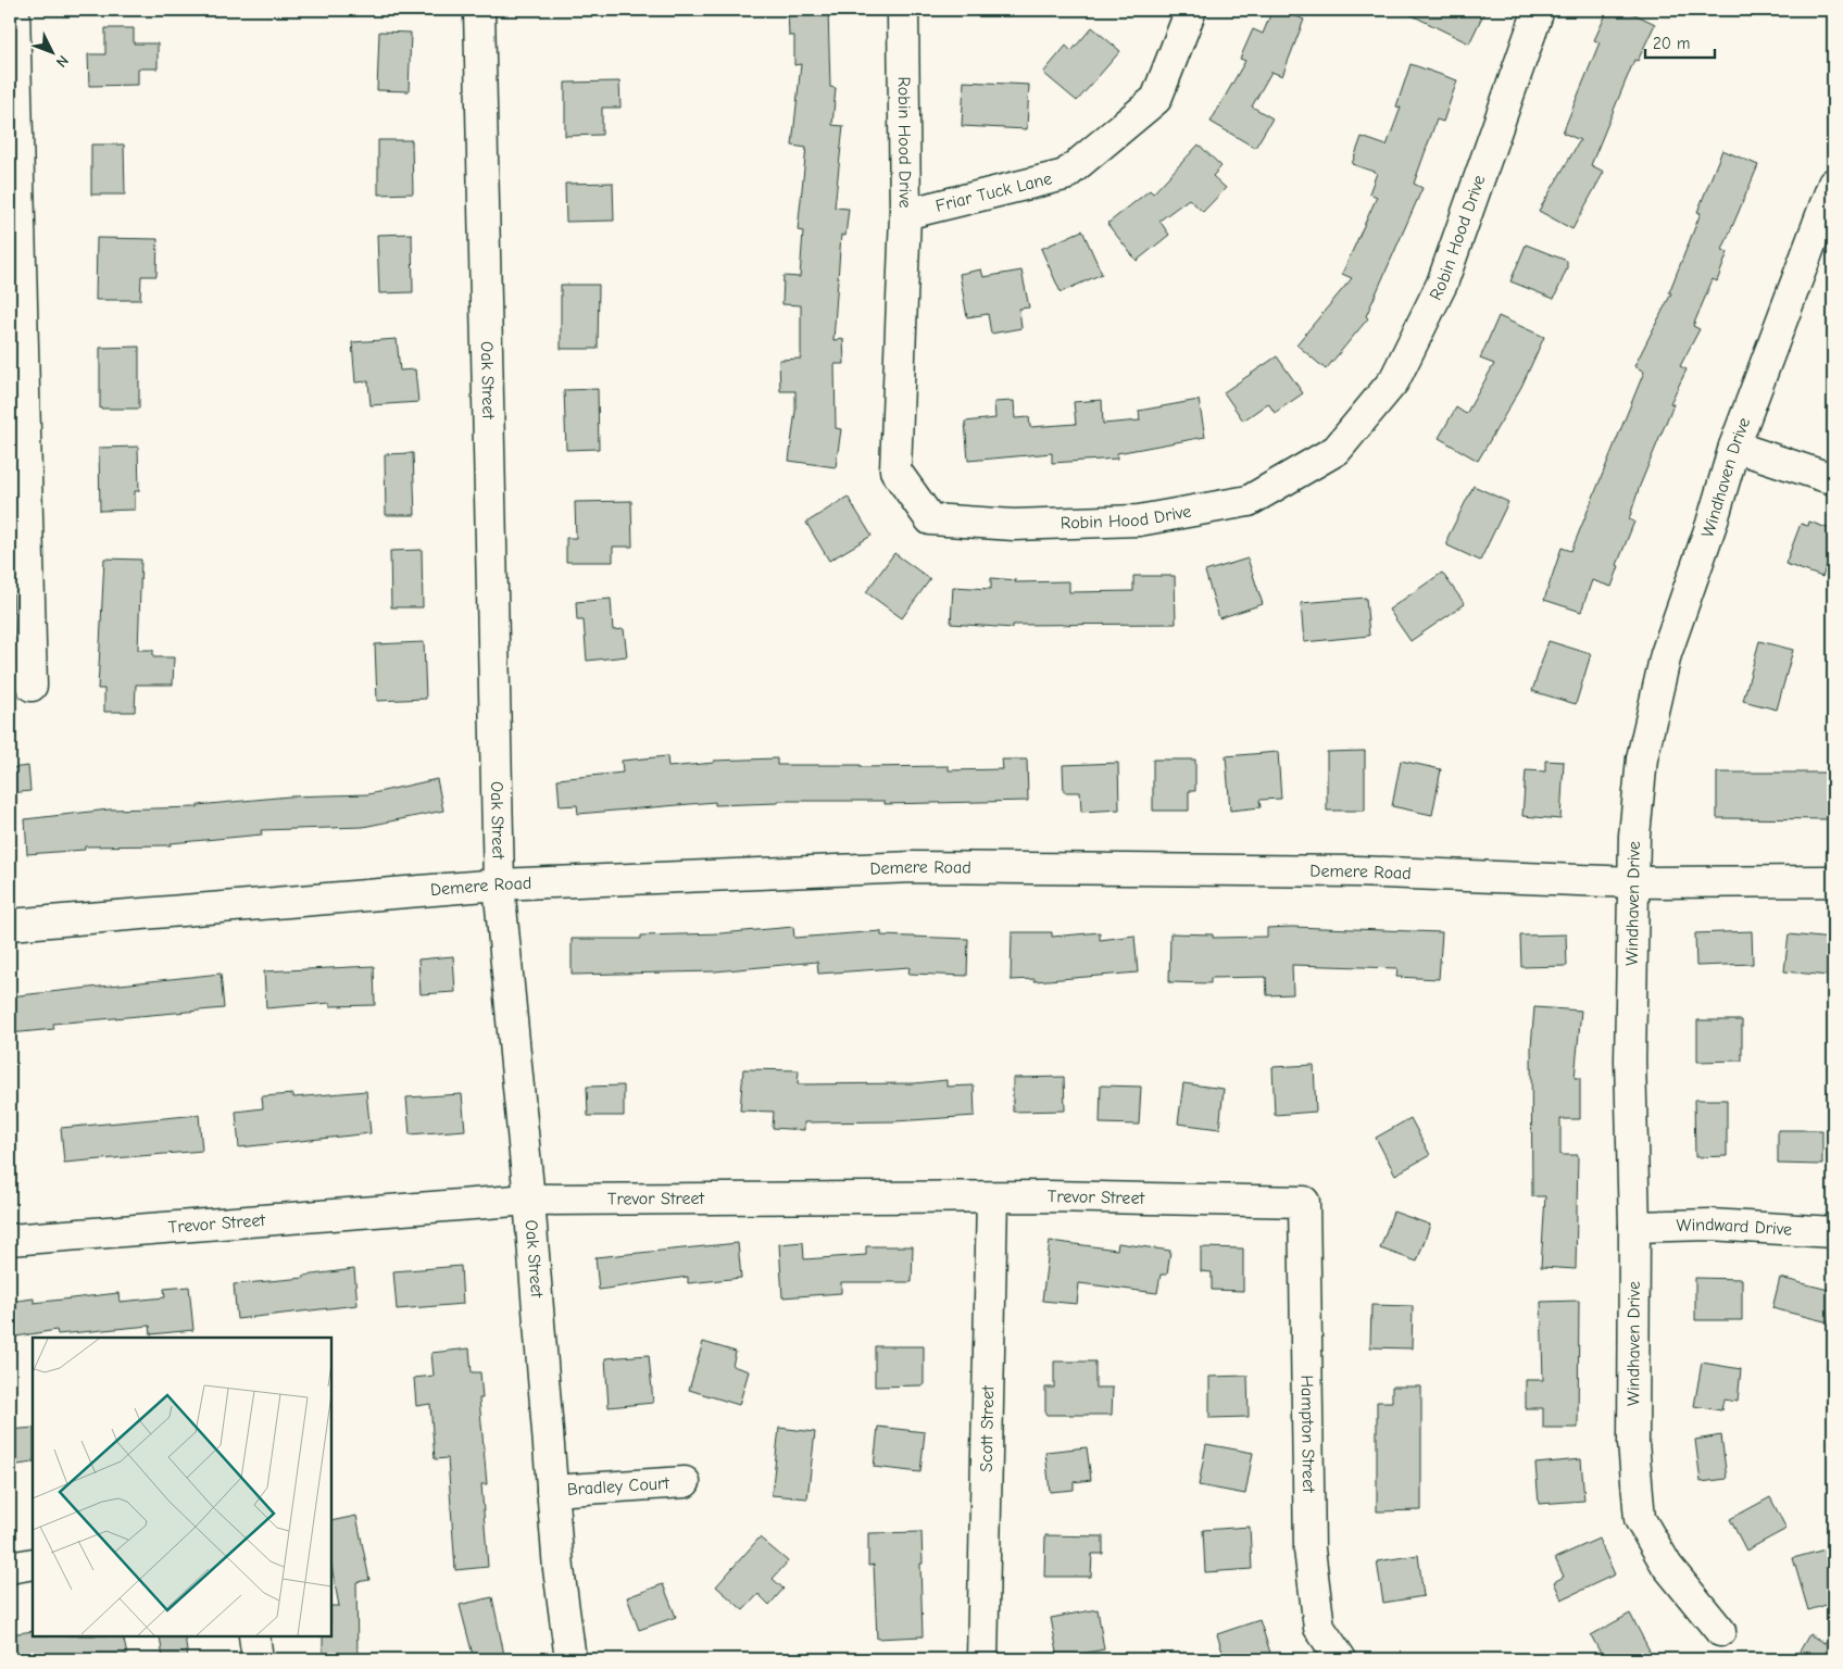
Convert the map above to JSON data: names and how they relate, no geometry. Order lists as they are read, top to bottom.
{
  "streets": {
    "street": [
      "Robin Hood Drive",
      "Friar Tuck Lane",
      "Oak Street",
      "Windhaven Drive",
      "Demere Road",
      "Trevor Street",
      "Windward Drive",
      "Scott Street",
      "Hampton Street",
      "Bradley Court"
    ]
  },
  "crossings": [
    ["Robin Hood Drive", "Friar Tuck Lane"],
    ["Oak Street", "Demere Road"],
    ["Oak Street", "Trevor Street"],
    ["Oak Street", "Bradley Court"],
    ["Windhaven Drive", "Demere Road"],
    ["Windhaven Drive", "Windward Drive"],
    ["Trevor Street", "Scott Street"],
    ["Trevor Street", "Hampton Street"]
  ],
  "scale_bar": "20 m",
  "north": "bottom right"
}
